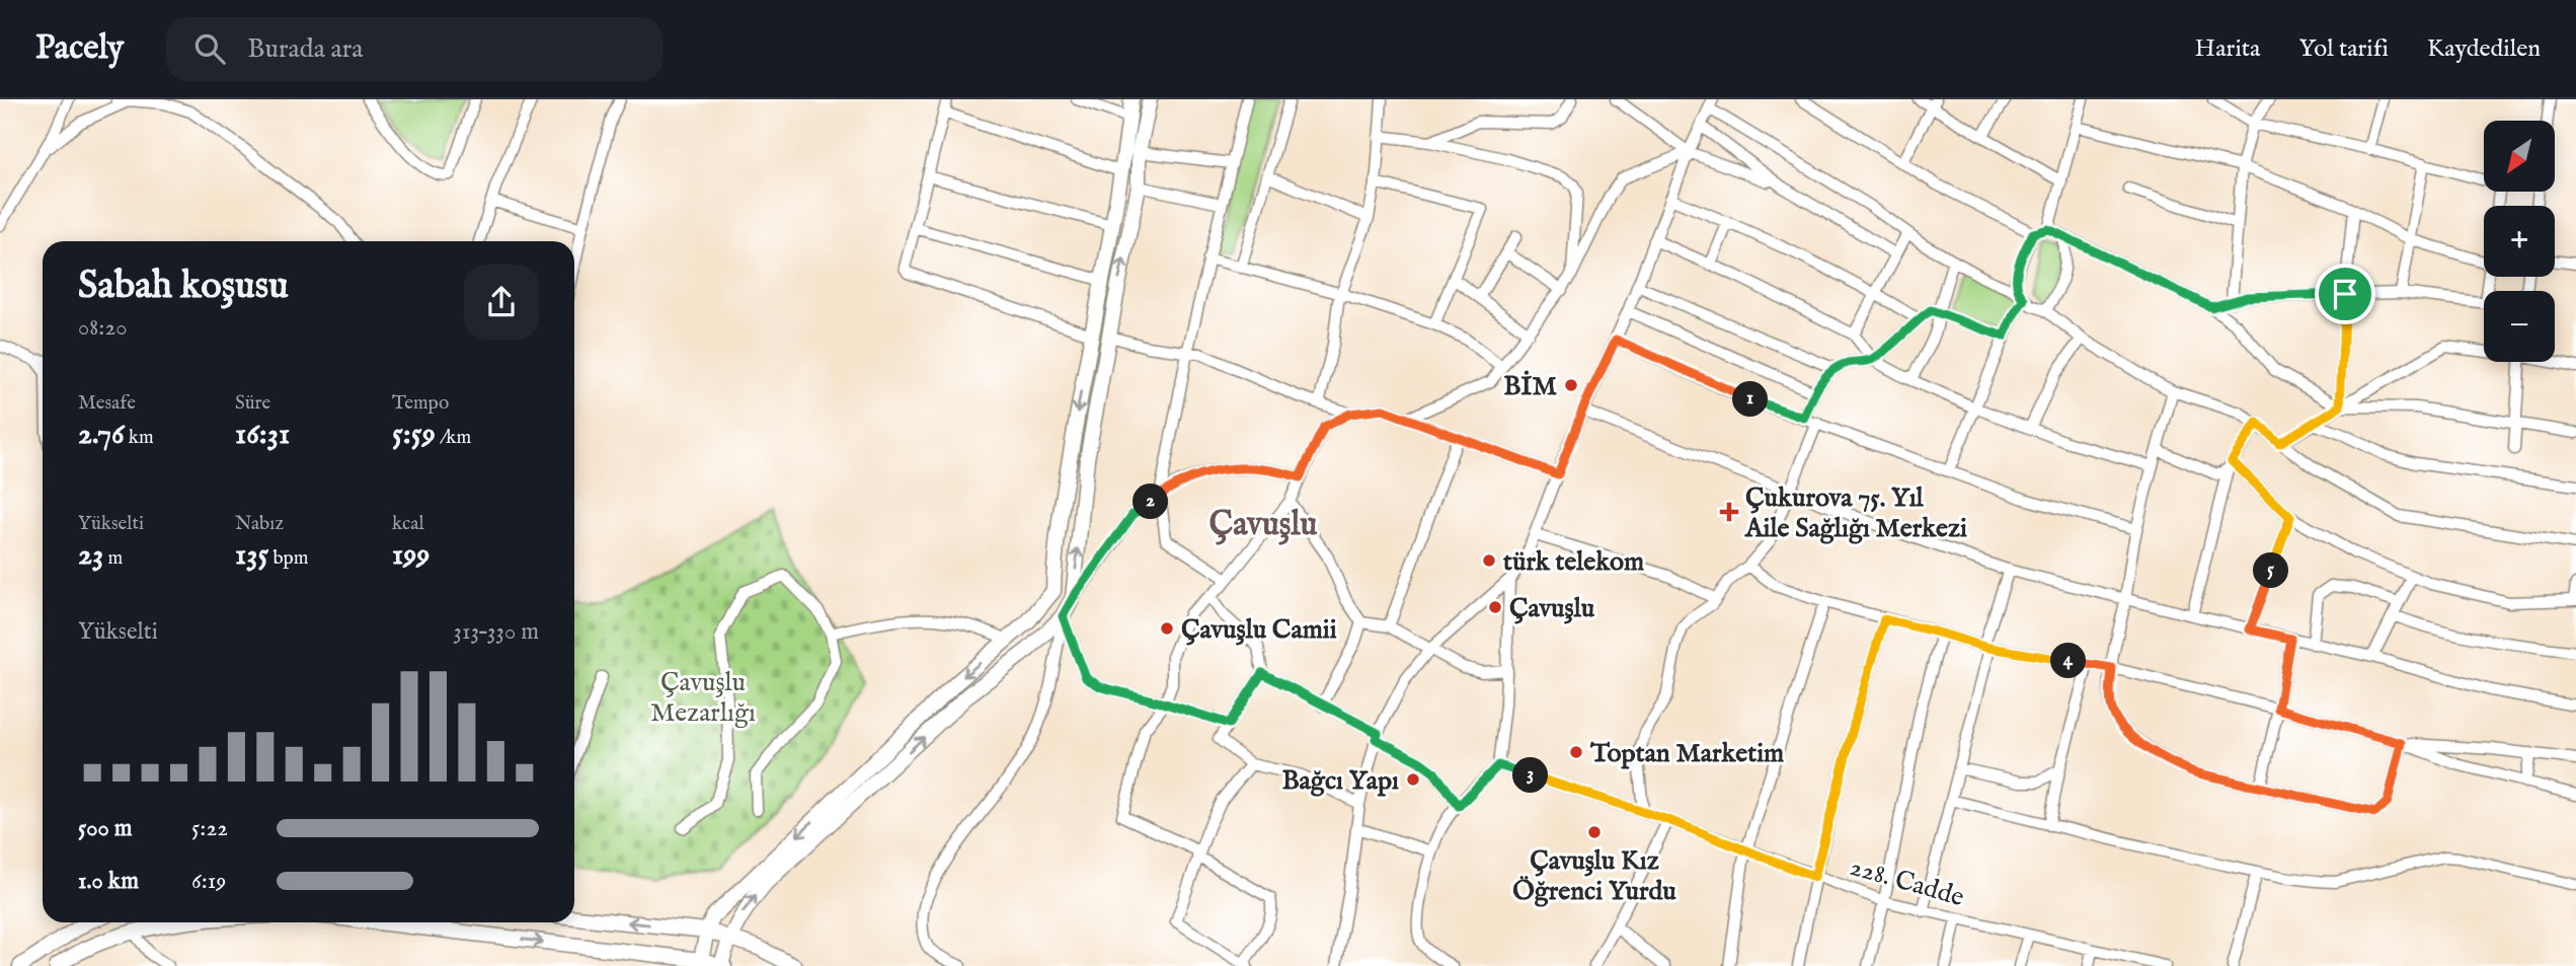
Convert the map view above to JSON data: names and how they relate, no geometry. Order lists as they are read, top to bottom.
{
  "streets": {
    "street": ["228. Cadde"]
  },
  "districts": ["Çavuşlu"],
  "parks": ["Çavuşlu Mezarlığı"],
  "places": {
    "other": [
      "BİM",
      "türk telekom",
      "Çavuşlu",
      "Çavuşlu Camii",
      "Toptan Marketim",
      "Bağcı Yapı",
      "Çavuşlu Kız Öğrenci Yurdu"
    ],
    "health": ["Çukurova 75. Yıl Aile Sağlığı Merkezi"]
  },
  "north": "bottom left",
  "page": {
    "header": "Pacely",
    "search": "Burada ara",
    "nav": ["Harita", "Yol tarifi", "Kaydedilen"],
    "map_buttons": ["+", "−"],
    "heading": ["Sabah koşusu", "08:20"],
    "stats": [
      ["Mesafe", "2.76 km"],
      ["Süre", "16:31"],
      ["Tempo", "5:59 /km"],
      ["Yükselti", "23 m"],
      ["Nabız", "135 bpm"],
      ["kcal", "199"]
    ],
    "pins": [
      "1",
      "2",
      "5",
      "4",
      "3"
    ],
    "chart": ["Yükselti", "313–330 m"],
    "list": [
      {
        "name": "500 m",
        "note": "5:22"
      },
      {
        "name": "1.0 km",
        "note": "6:19"
      }
    ]
  }
}
